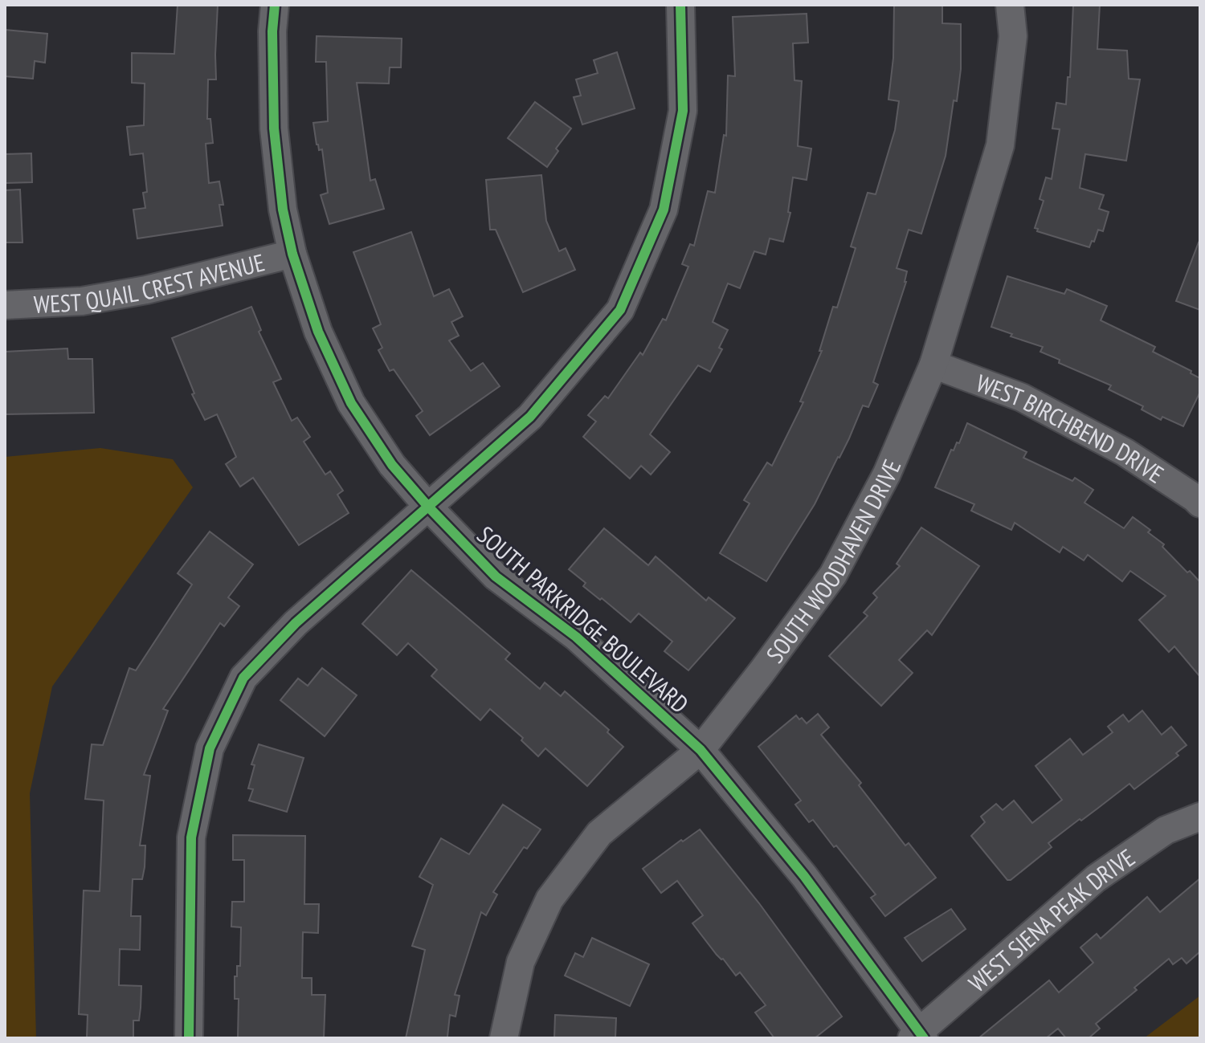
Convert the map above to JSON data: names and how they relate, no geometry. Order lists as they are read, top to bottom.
{
  "streets": {
    "street": [
      "WEST QUAIL CREST AVENUE",
      "WEST BIRCHBEND DRIVE",
      "SOUTH WOODHAVEN DRIVE",
      "SOUTH PARKRIDGE BOULEVARD",
      "WEST SIENA PEAK DRIVE"
    ]
  },
  "crossings": [
    ["WEST QUAIL CREST AVENUE", "SOUTH PARKRIDGE BOULEVARD"],
    ["WEST BIRCHBEND DRIVE", "SOUTH WOODHAVEN DRIVE"],
    ["SOUTH WOODHAVEN DRIVE", "SOUTH PARKRIDGE BOULEVARD"],
    ["SOUTH PARKRIDGE BOULEVARD", "WEST SIENA PEAK DRIVE"]
  ]
}
